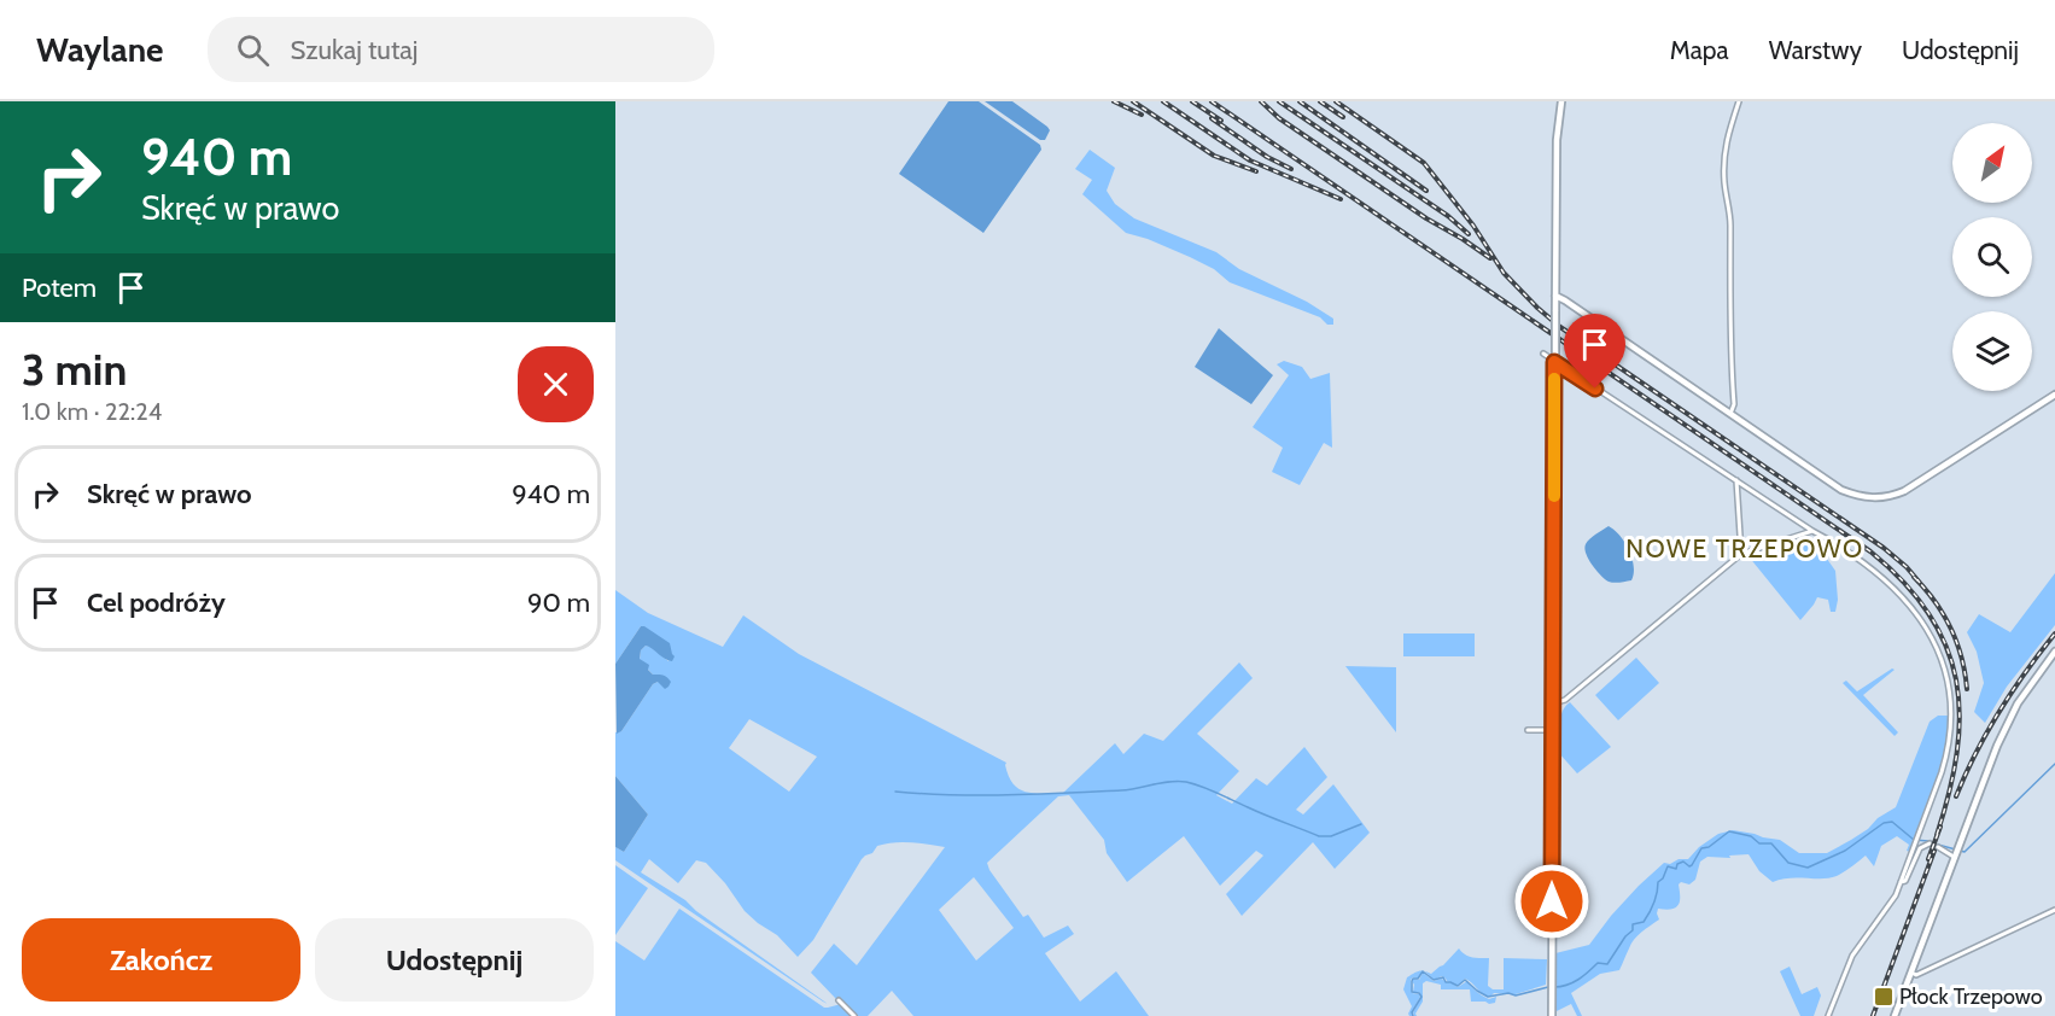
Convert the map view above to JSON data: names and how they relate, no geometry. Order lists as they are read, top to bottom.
{
  "districts": ["NOWE TRZEPOWO"],
  "places": {
    "transit": ["Płock Trzepowo"]
  },
  "north": "top right",
  "page": {
    "header": "Waylane",
    "search": "Szukaj tutaj",
    "nav": ["Mapa", "Warstwy", "Udostępnij"],
    "turn": ["940 m", "Skręć w prawo"],
    "then": "Potem",
    "heading": ["3 min", "1.0 km · 22:24"],
    "list": [
      {
        "name": "Skręć w prawo",
        "value": "940 m"
      },
      {
        "name": "Cel podróży",
        "value": "90 m"
      }
    ],
    "buttons": ["Zakończ", "Udostępnij"]
  }
}
